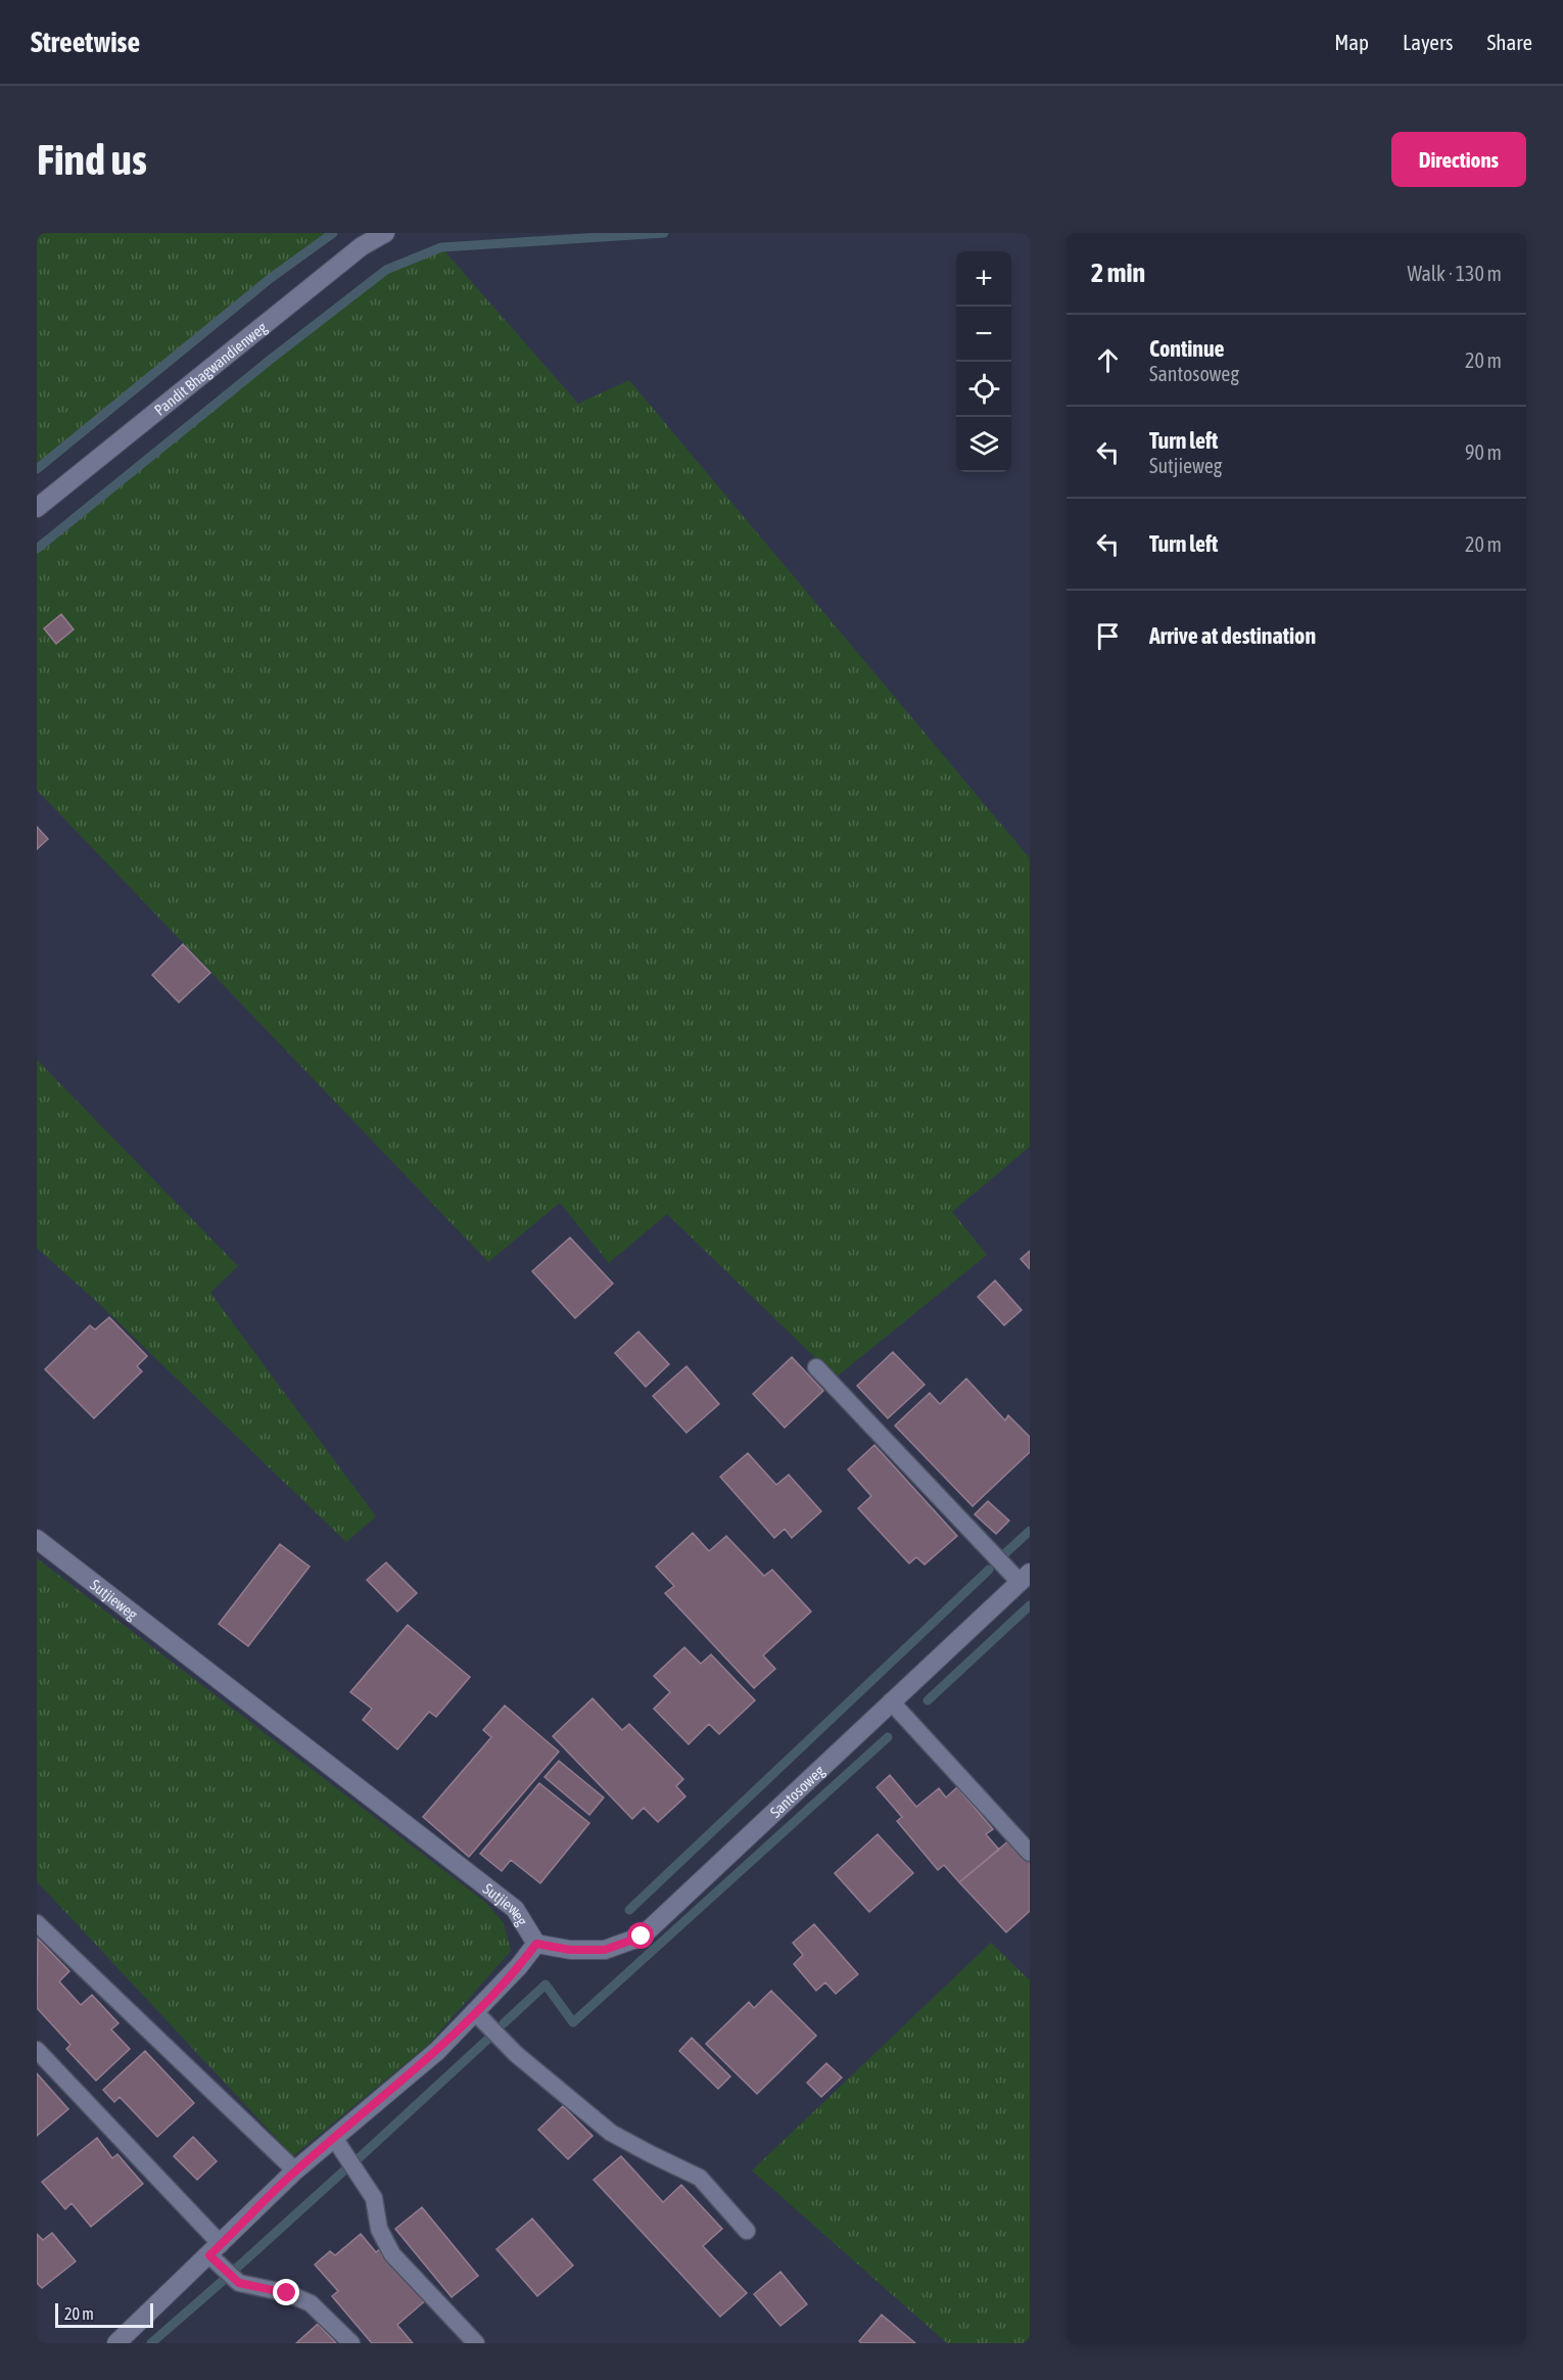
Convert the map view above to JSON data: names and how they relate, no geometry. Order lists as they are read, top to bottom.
{
  "streets": {
    "street": ["Pandit Bhagwandienweg", "Sutjieweg", "Santosoweg"]
  },
  "crossings": [
    ["Sutjieweg", "Santosoweg"]
  ],
  "scale_bar": "20 m",
  "page": {
    "header": "Streetwise",
    "nav": ["Map", "Layers", "Share"],
    "buttons": "Directions",
    "title": "Find us",
    "heading": ["2 min", "Walk · 130 m"],
    "map_buttons": ["+", "−"],
    "list": [
      ["Continue", "Santosoweg", "20 m"],
      ["Turn left", "Sutjieweg", "90 m"],
      ["Turn left", "20 m"],
      "Arrive at destination"
    ],
    "scale": "20 m"
  }
}
